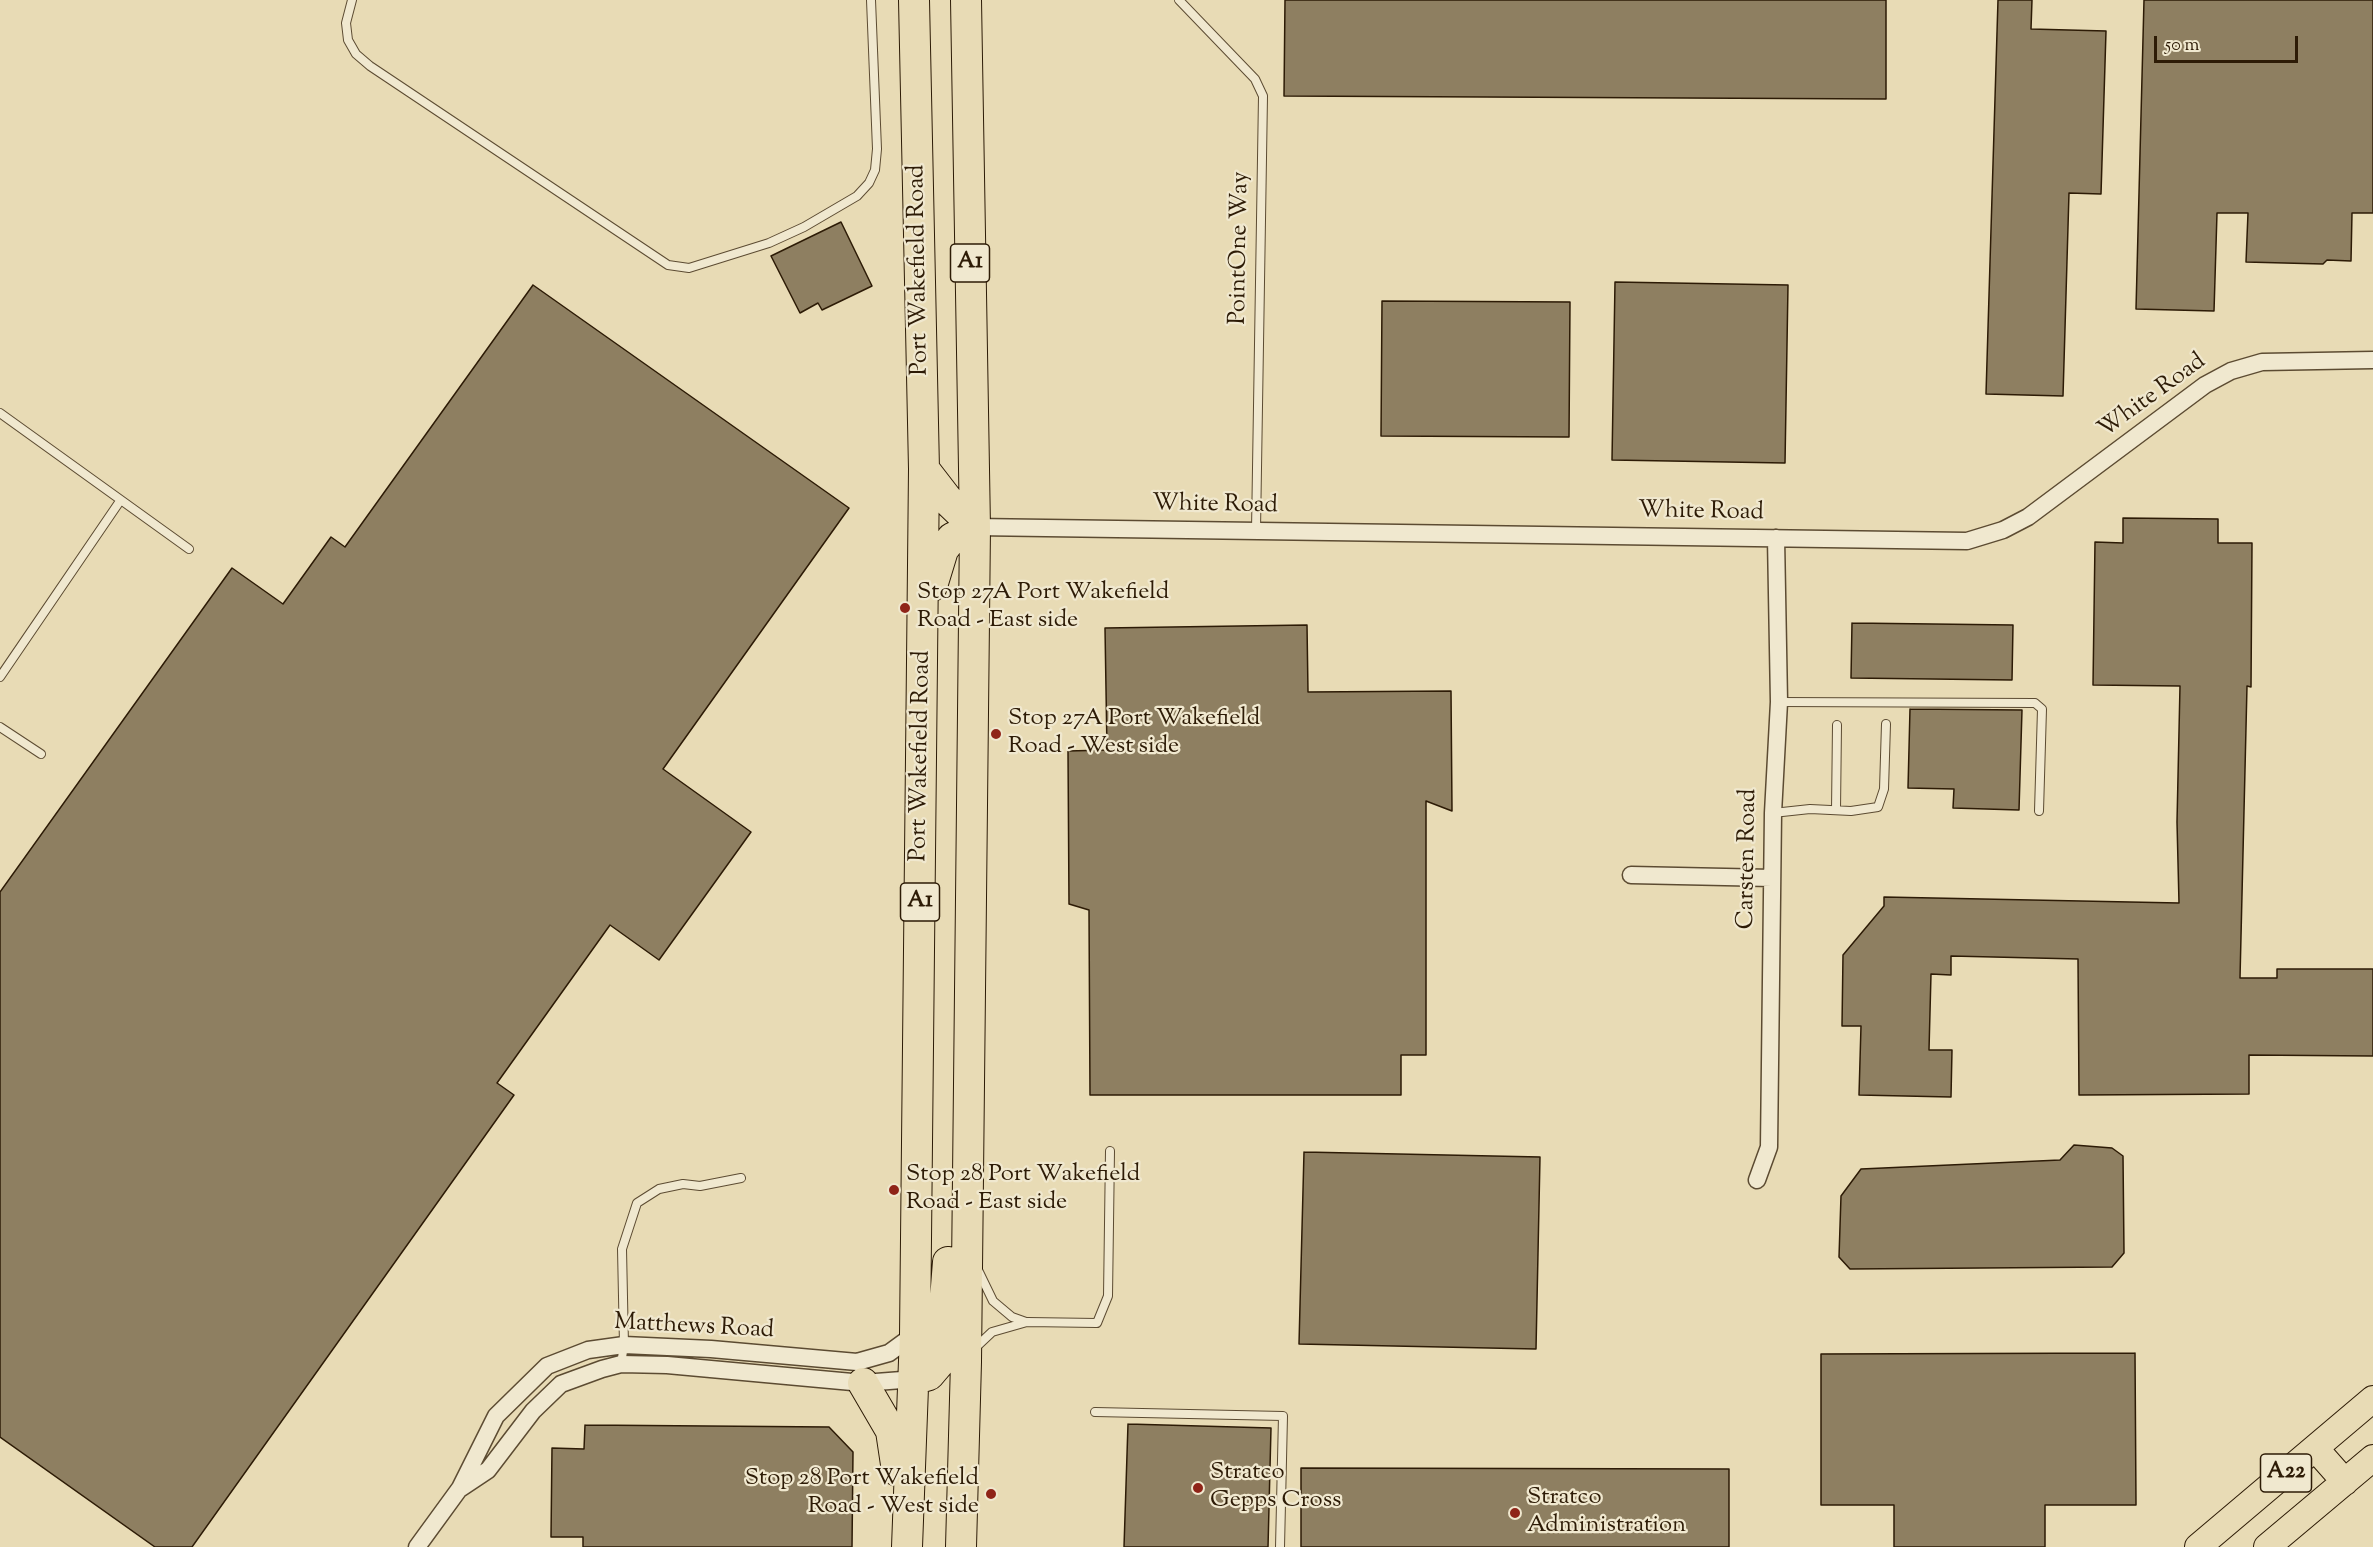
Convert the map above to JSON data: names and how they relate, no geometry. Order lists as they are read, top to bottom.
{
  "streets": {
    "highway": ["A1", "Port Wakefield Road"],
    "main road": ["A22"],
    "street": ["White Road", "Carsten Road", "Matthews Road"],
    "lane": ["PointOne Way"]
  },
  "crossings": [
    ["PointOne Way", "White Road"],
    ["Port Wakefield Road", "White Road"],
    ["Port Wakefield Road", "Matthews Road"],
    ["White Road", "Carsten Road"]
  ],
  "places": [
    "Stop 27A Port Wakefield Road - East side",
    "Stop 27A Port Wakefield Road - West side",
    "Stop 28 Port Wakefield Road - East side",
    "Stratco Gepps Cross",
    "Stop 28 Port Wakefield Road - West side",
    "Stratco Administration"
  ],
  "scale_bar": "50 m"
}
